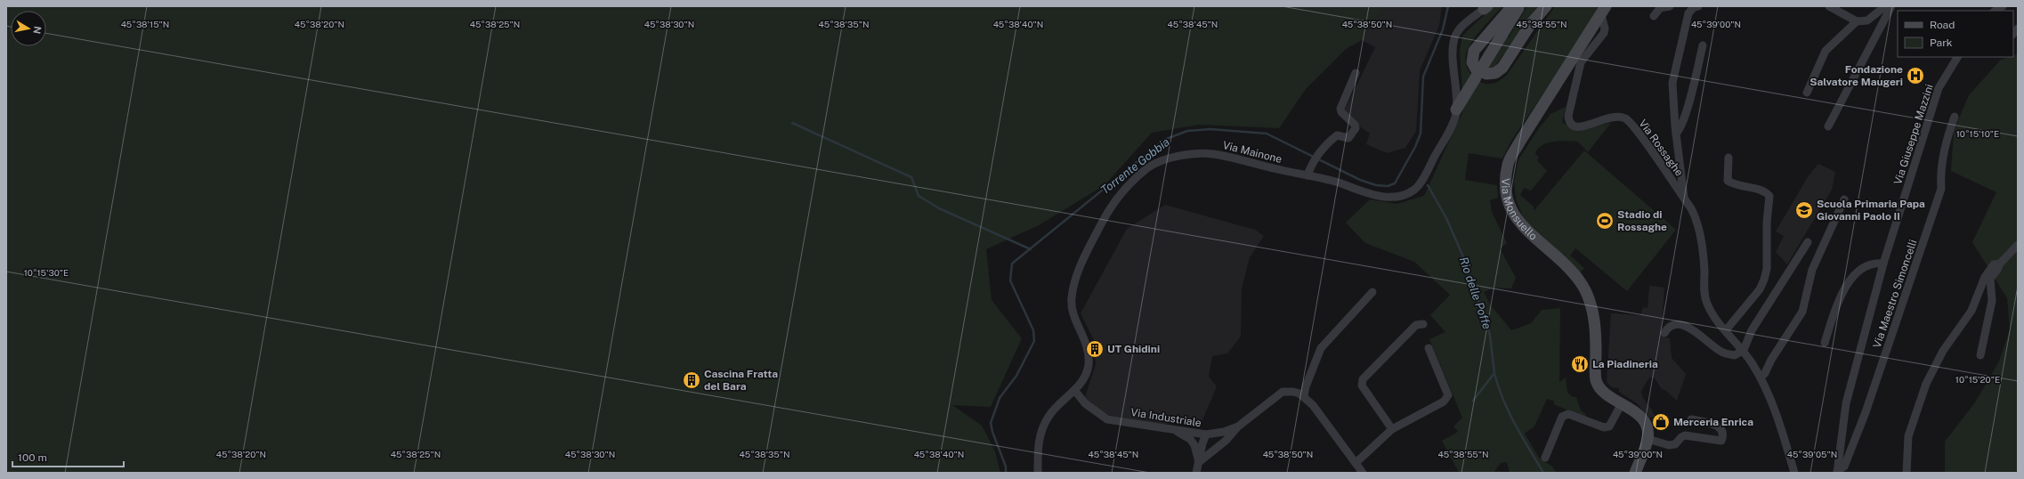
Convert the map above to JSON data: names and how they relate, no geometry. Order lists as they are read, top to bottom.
{
  "streets": {
    "main road": ["Via Monsuello"],
    "street": [
      "Via Giuseppe Mazzini",
      "Via Rossaghe",
      "Via Mainone",
      "Via Maestro Simoncelli",
      "Via Industriale"
    ]
  },
  "crossings": [
    ["Via Giuseppe Mazzini", "Via Maestro Simoncelli"],
    ["Via Rossaghe", "Via Monsuello"],
    ["Via Mainone", "Via Industriale"]
  ],
  "water": ["Torrente Gobbia", "Rio delle Poffe"],
  "places": {
    "hospital": ["Fondazione Salvatore Maugeri"],
    "school or university": ["Scuola Primaria Papa Giovanni Paolo II"],
    "sports": ["Stadio di Rossaghe"],
    "building": ["UT Ghidini", "Cascina Fratta del Bara"],
    "restaurant": ["La Piadineria"],
    "shop": ["Merceria Enrica"]
  },
  "legend": ["Road", "Park"],
  "scale_bar": "100 m",
  "north": "right",
  "coordinates": [
    "45°38'15\"N",
    "45°38'20\"N",
    "45°38'35\"N",
    "45°38'40\"N",
    "45°38'50\"N",
    "45°38'55\"N",
    "45°39'00\"N",
    "45°38'25\"N",
    "45°38'30\"N",
    "45°38'45\"N",
    "10°15'10\"E",
    "10°15'30\"E",
    "10°15'20\"E",
    "45°39'05\"N"
  ]
}
